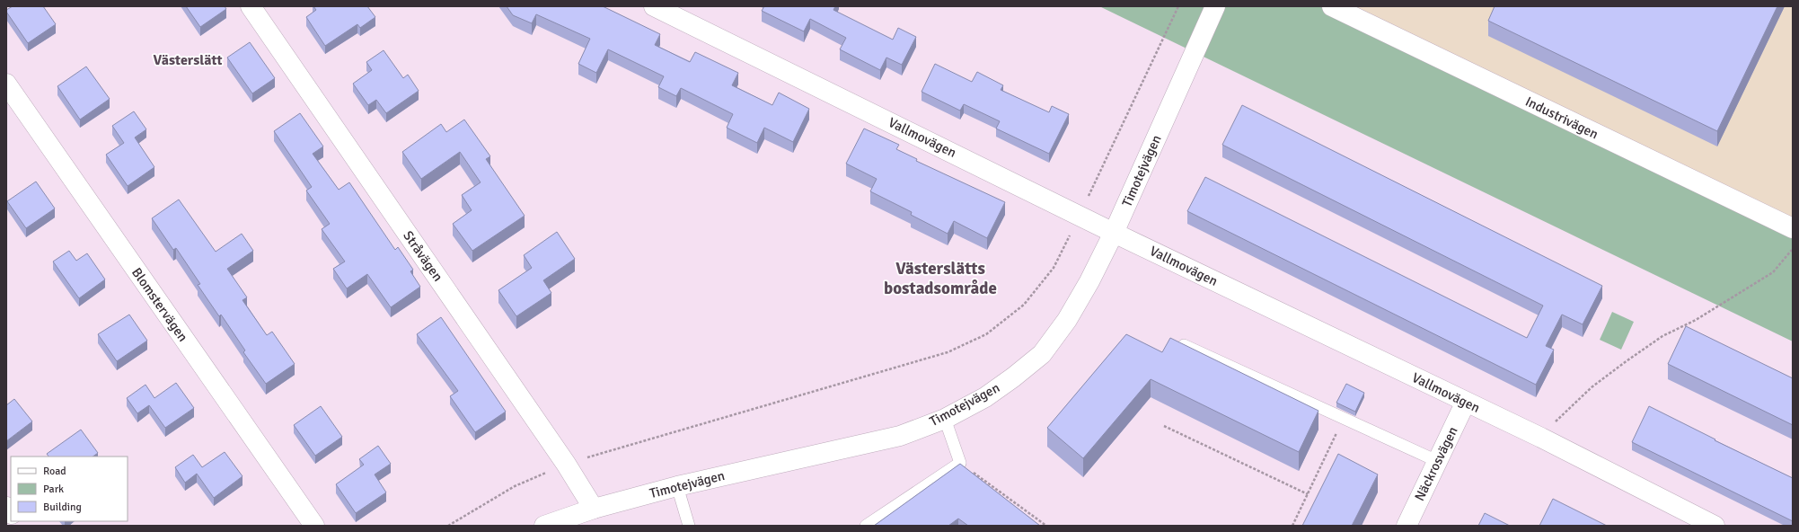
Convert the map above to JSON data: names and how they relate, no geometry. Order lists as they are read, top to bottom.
{
  "streets": {
    "street": [
      "Industrivägen",
      "Vallmovägen",
      "Timotejvägen",
      "Stråvägen",
      "Blomstervägen",
      "Näckrosvägen"
    ]
  },
  "crossings": [
    ["Vallmovägen", "Timotejvägen"],
    ["Vallmovägen", "Näckrosvägen"],
    ["Timotejvägen", "Stråvägen"]
  ],
  "districts": ["Västerslätt", "Västerslätts bostadsområde"],
  "legend": ["Road", "Park", "Building"]
}
